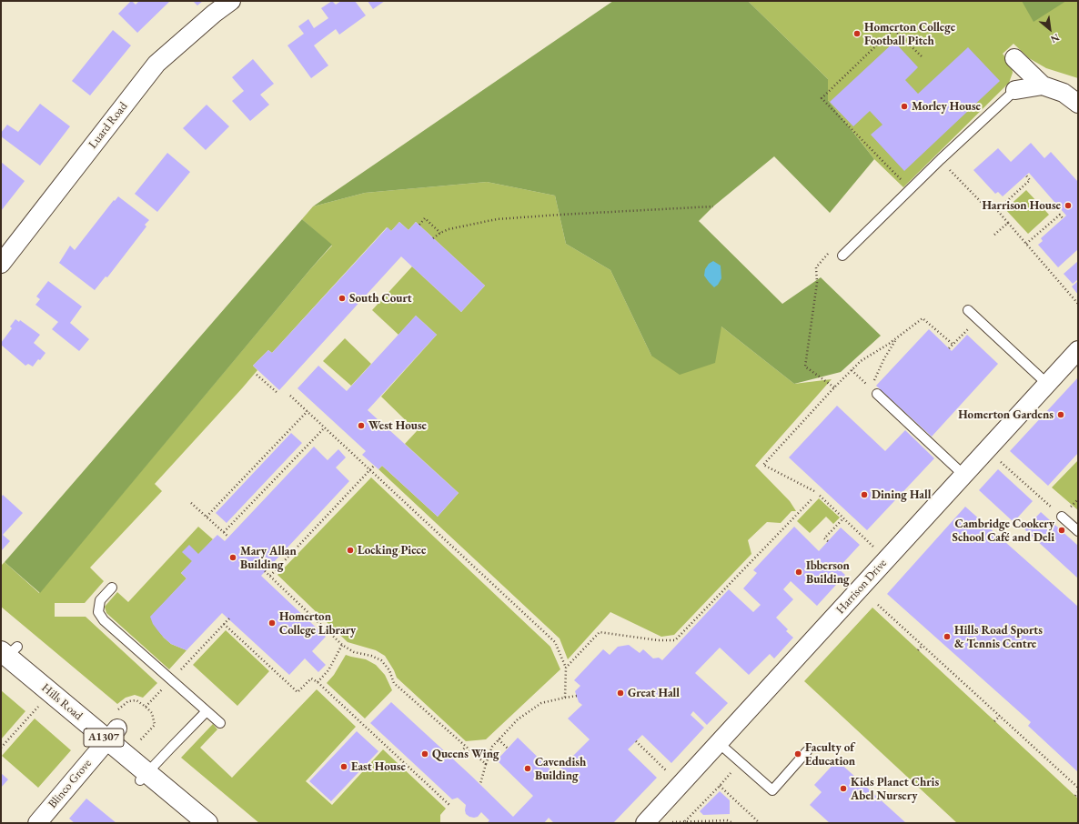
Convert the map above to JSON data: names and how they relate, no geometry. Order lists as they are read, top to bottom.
{
  "streets": {
    "main road": ["Hills Road", "A1307"],
    "street": ["Luard Road", "Harrison Drive", "Blinco Grove"]
  },
  "crossings": [
    ["Hills Road", "Blinco Grove"]
  ],
  "places": [
    "Homerton College Football Pitch",
    "Morley House",
    "Harrison House",
    "South Court",
    "Homerton Gardens",
    "West House",
    "Dining Hall",
    "Cambridge Cookery School Café and Deli",
    "Locking Piece",
    "Mary Allan Building",
    "Ibberson Building",
    "Homerton College Library",
    "Hills Road Sports & Tennis Centre",
    "Great Hall",
    "Queens Wing",
    "Faculty of Education",
    "East House",
    "Cavendish Building",
    "Kids Planet Chris Abel Nursery"
  ],
  "north": "bottom right"
}
